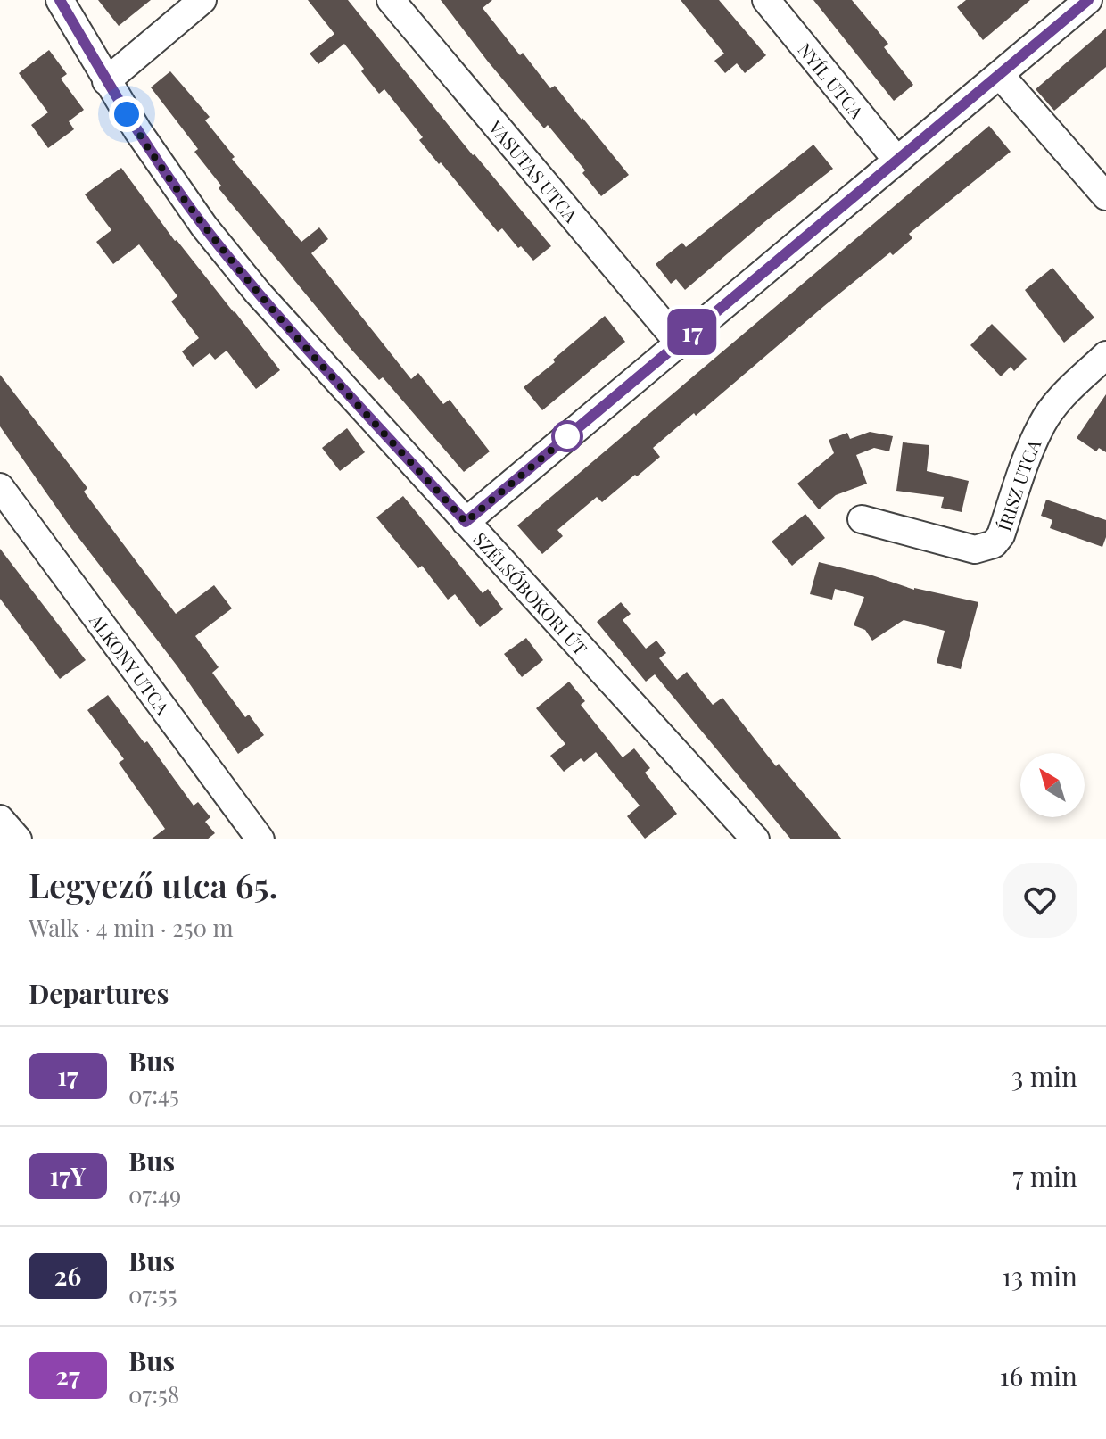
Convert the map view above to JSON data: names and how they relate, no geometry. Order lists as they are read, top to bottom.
{
  "streets": {
    "street": [
      "NYÍL UTCA",
      "VASUTAS UTCA",
      "ÍRISZ UTCA",
      "SZÉLSŐBOKORI ÚT",
      "ALKONY UTCA"
    ]
  },
  "lines": ["bus line 17"],
  "north": "top left",
  "page": {
    "on_map": "17",
    "heading": [
      ["Legyező utca 65.", "Walk · 4 min · 250 m"],
      "Departures"
    ],
    "list": [
      {
        "mark": "17",
        "name": "Bus",
        "note": "07:45",
        "value": "3 min"
      },
      {
        "mark": "17Y",
        "name": "Bus",
        "note": "07:49",
        "value": "7 min"
      },
      {
        "mark": "26",
        "name": "Bus",
        "note": "07:55",
        "value": "13 min"
      },
      {
        "mark": "27",
        "name": "Bus",
        "note": "07:58",
        "value": "16 min"
      }
    ]
  }
}
